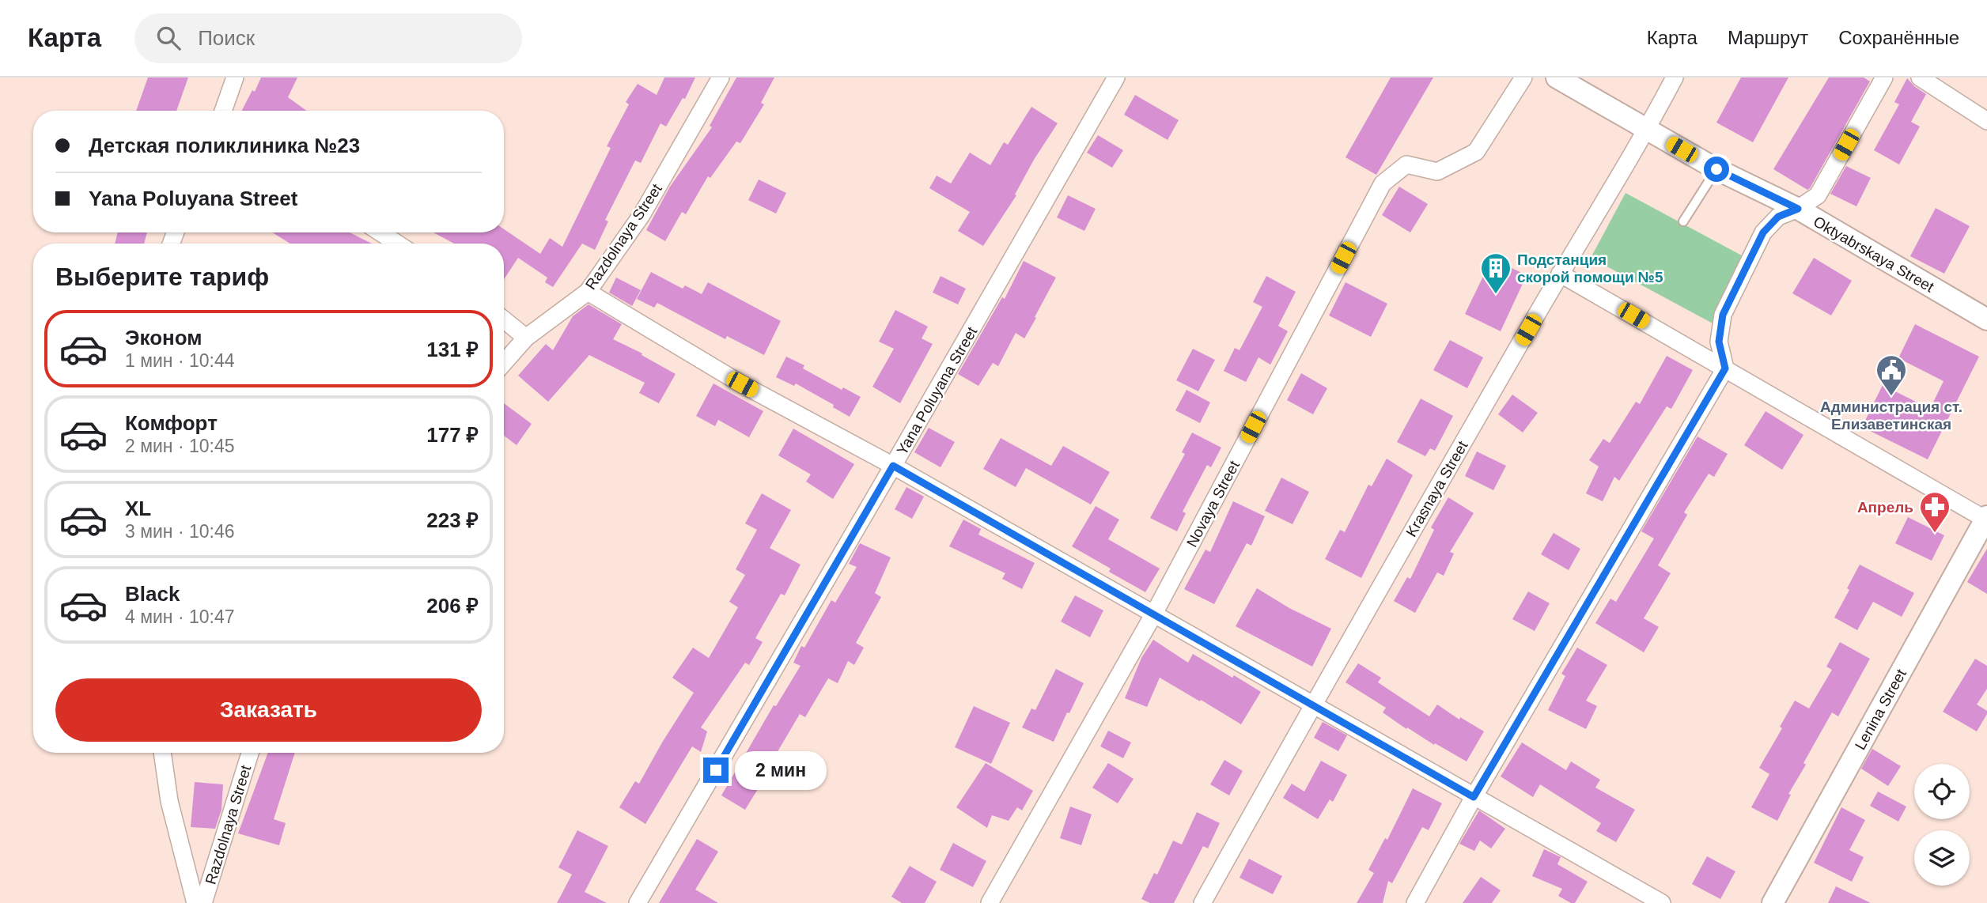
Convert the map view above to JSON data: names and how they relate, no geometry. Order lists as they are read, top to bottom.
{
  "streets": {
    "street": [
      "Razdolnaya Street",
      "Oktyabrskaya Street",
      "Yana Poluyana Street",
      "Krasnaya Street",
      "Novaya Street",
      "Lenina Street"
    ]
  },
  "crossings": [
    ["Oktyabrskaya Street", "Krasnaya Street"]
  ],
  "places": {
    "building": ["Подстанция скорой помощи №5"],
    "public building": ["Администрация ст. Елизаветинская"],
    "pharmacy": ["Апрель"]
  },
  "page": {
    "header": "Карта",
    "search": "Поиск",
    "nav": ["Карта", "Маршрут", "Сохранённые"],
    "banner": ["Детская поликлиника №23", "Yana Poluyana Street"],
    "heading": "Выберите тариф",
    "list": [
      {
        "name": "Эконом",
        "note": "1 мин · 10:44",
        "value": "131 ₽"
      },
      {
        "name": "Комфорт",
        "note": "2 мин · 10:45",
        "value": "177 ₽"
      },
      {
        "name": "XL",
        "note": "3 мин · 10:46",
        "value": "223 ₽"
      },
      {
        "name": "Black",
        "note": "4 мин · 10:47",
        "value": "206 ₽"
      }
    ],
    "buttons": "Заказать",
    "bubble": "2 мин"
  }
}
